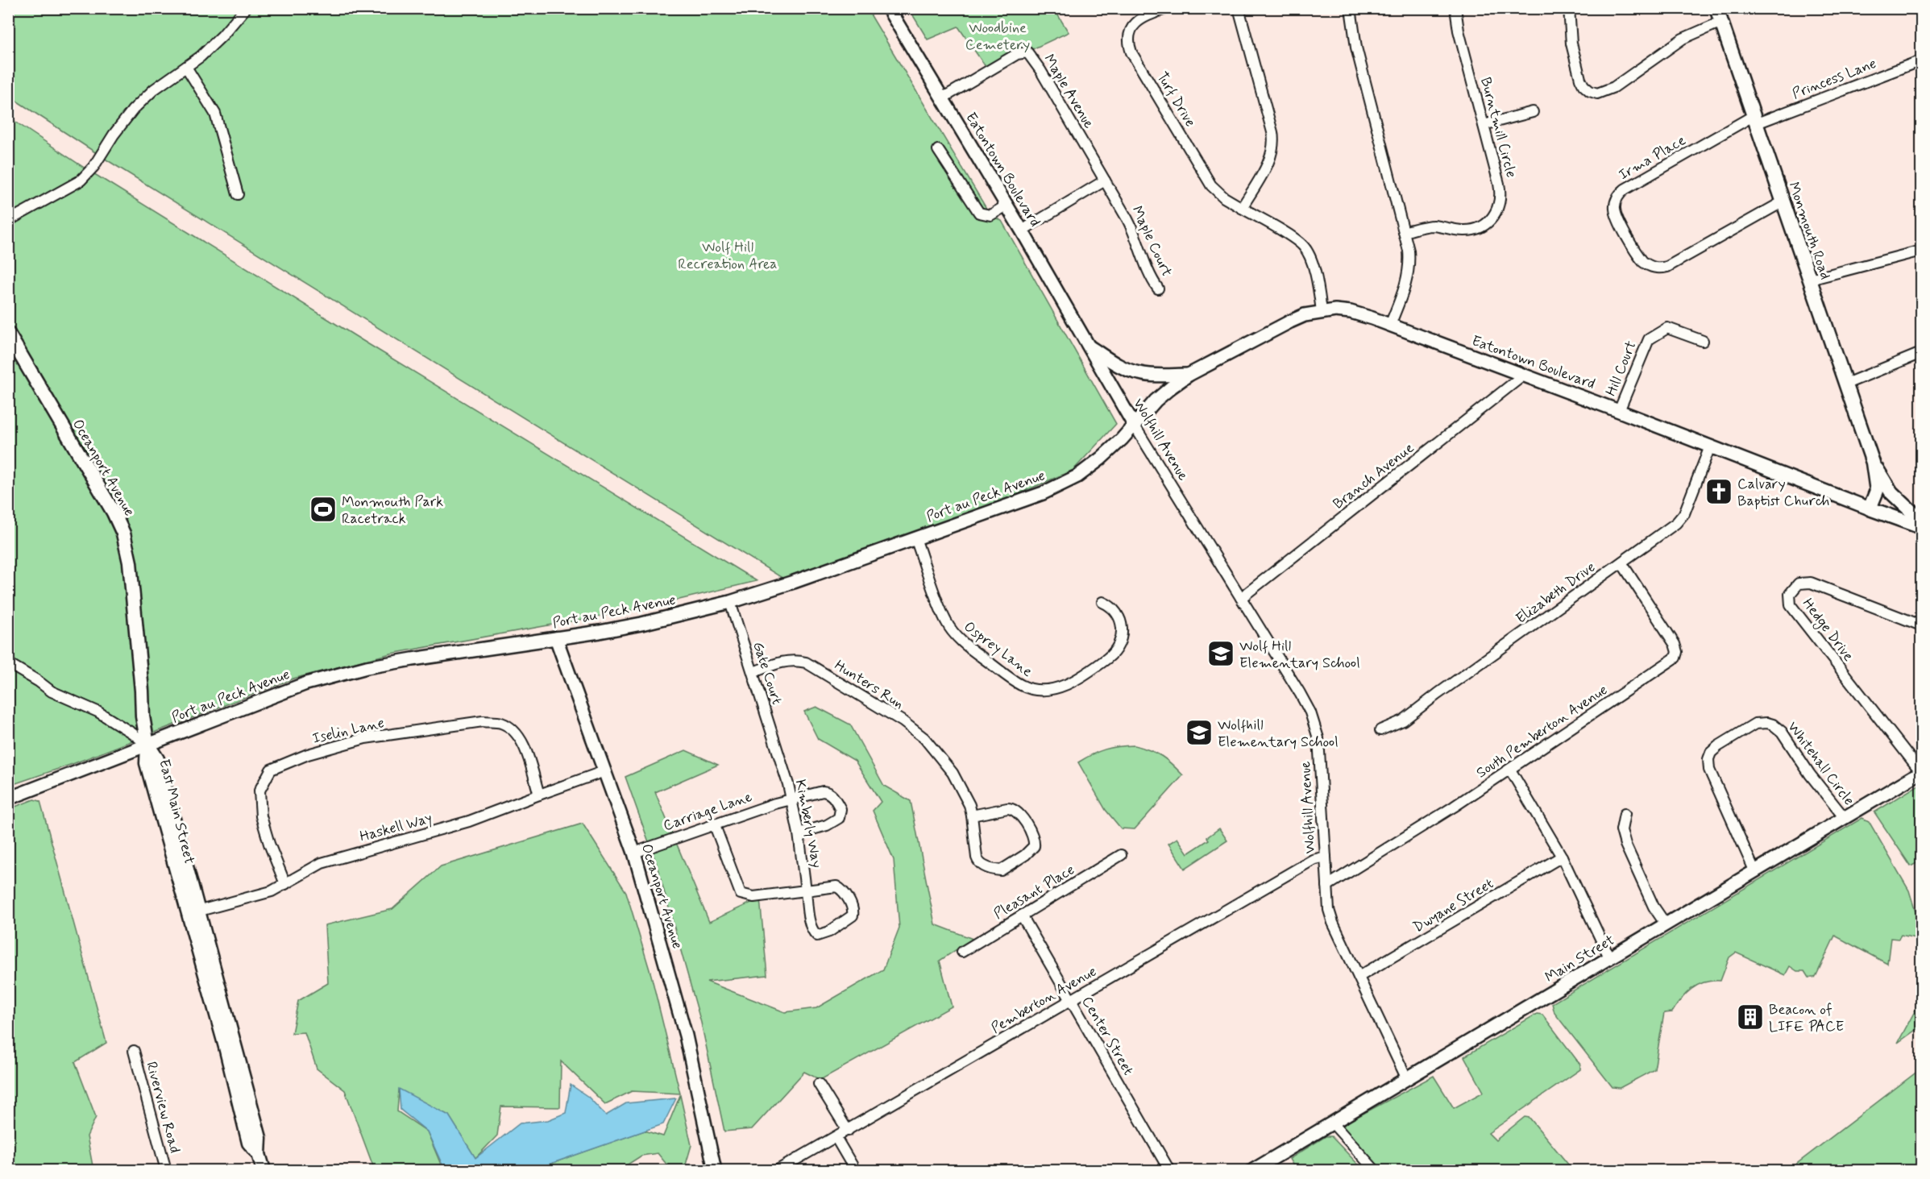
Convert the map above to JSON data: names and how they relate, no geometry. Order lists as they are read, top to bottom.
{
  "streets": {
    "main road": ["Monmouth Road", "Oceanport Avenue", "East Main Street"],
    "street": [
      "Princess Lane",
      "Maple Avenue",
      "Turf Drive",
      "Burntmill Circle",
      "Irma Place",
      "Eatontown Boulevard",
      "Maple Court",
      "Hill Court",
      "Wolfhill Avenue",
      "Branch Avenue",
      "Port au Peck Avenue",
      "Elizabeth Drive",
      "Hedge Drive",
      "Osprey Lane",
      "Gate Court",
      "Hunters Run",
      "Iselin Lane",
      "South Pemberton Avenue",
      "Whitehall Circle",
      "Carriage Lane",
      "Kimberly Way",
      "Haskell Way",
      "Pleasant Place",
      "Dwyane Street",
      "Main Street",
      "Pemberton Avenue",
      "Center Street",
      "Riverview Road"
    ]
  },
  "crossings": [
    ["Princess Lane", "Irma Place"],
    ["Princess Lane", "Monmouth Road"],
    ["Maple Avenue", "Eatontown Boulevard"],
    ["Maple Avenue", "Maple Court"],
    ["Turf Drive", "Eatontown Boulevard"],
    ["Irma Place", "Monmouth Road"],
    ["Eatontown Boulevard", "Monmouth Road"],
    ["Eatontown Boulevard", "Hill Court"],
    ["Eatontown Boulevard", "Wolfhill Avenue"],
    ["Eatontown Boulevard", "Branch Avenue"],
    ["Eatontown Boulevard", "Port au Peck Avenue"],
    ["Eatontown Boulevard", "Elizabeth Drive"],
    ["Wolfhill Avenue", "Branch Avenue"],
    ["Wolfhill Avenue", "Port au Peck Avenue"],
    ["Wolfhill Avenue", "South Pemberton Avenue"],
    ["Wolfhill Avenue", "Dwyane Street"],
    ["Wolfhill Avenue", "Main Street"],
    ["Wolfhill Avenue", "Pemberton Avenue"],
    ["Oceanport Avenue", "Port au Peck Avenue"],
    ["Oceanport Avenue", "Carriage Lane"],
    ["Oceanport Avenue", "East Main Street"],
    ["Oceanport Avenue", "Haskell Way"],
    ["Port au Peck Avenue", "Osprey Lane"],
    ["Port au Peck Avenue", "Gate Court"],
    ["Port au Peck Avenue", "East Main Street"],
    ["Elizabeth Drive", "South Pemberton Avenue"],
    ["Hedge Drive", "Main Street"],
    ["Gate Court", "Hunters Run"],
    ["Gate Court", "Kimberly Way"],
    ["Iselin Lane", "Haskell Way"],
    ["Whitehall Circle", "Main Street"],
    ["Carriage Lane", "Kimberly Way"],
    ["East Main Street", "Haskell Way"],
    ["Pleasant Place", "Center Street"],
    ["Pemberton Avenue", "Center Street"]
  ],
  "parks": ["Woodbine Cemetery", "Wolf Hill Recreation Area"],
  "places": {
    "church": ["Calvary Baptist Church"],
    "sports": ["Monmouth Park Racetrack"],
    "school or university": ["Wolf Hill Elementary School", "Wolfhill Elementary School"],
    "building": ["Beacon of LIFE PACE"]
  }
}
